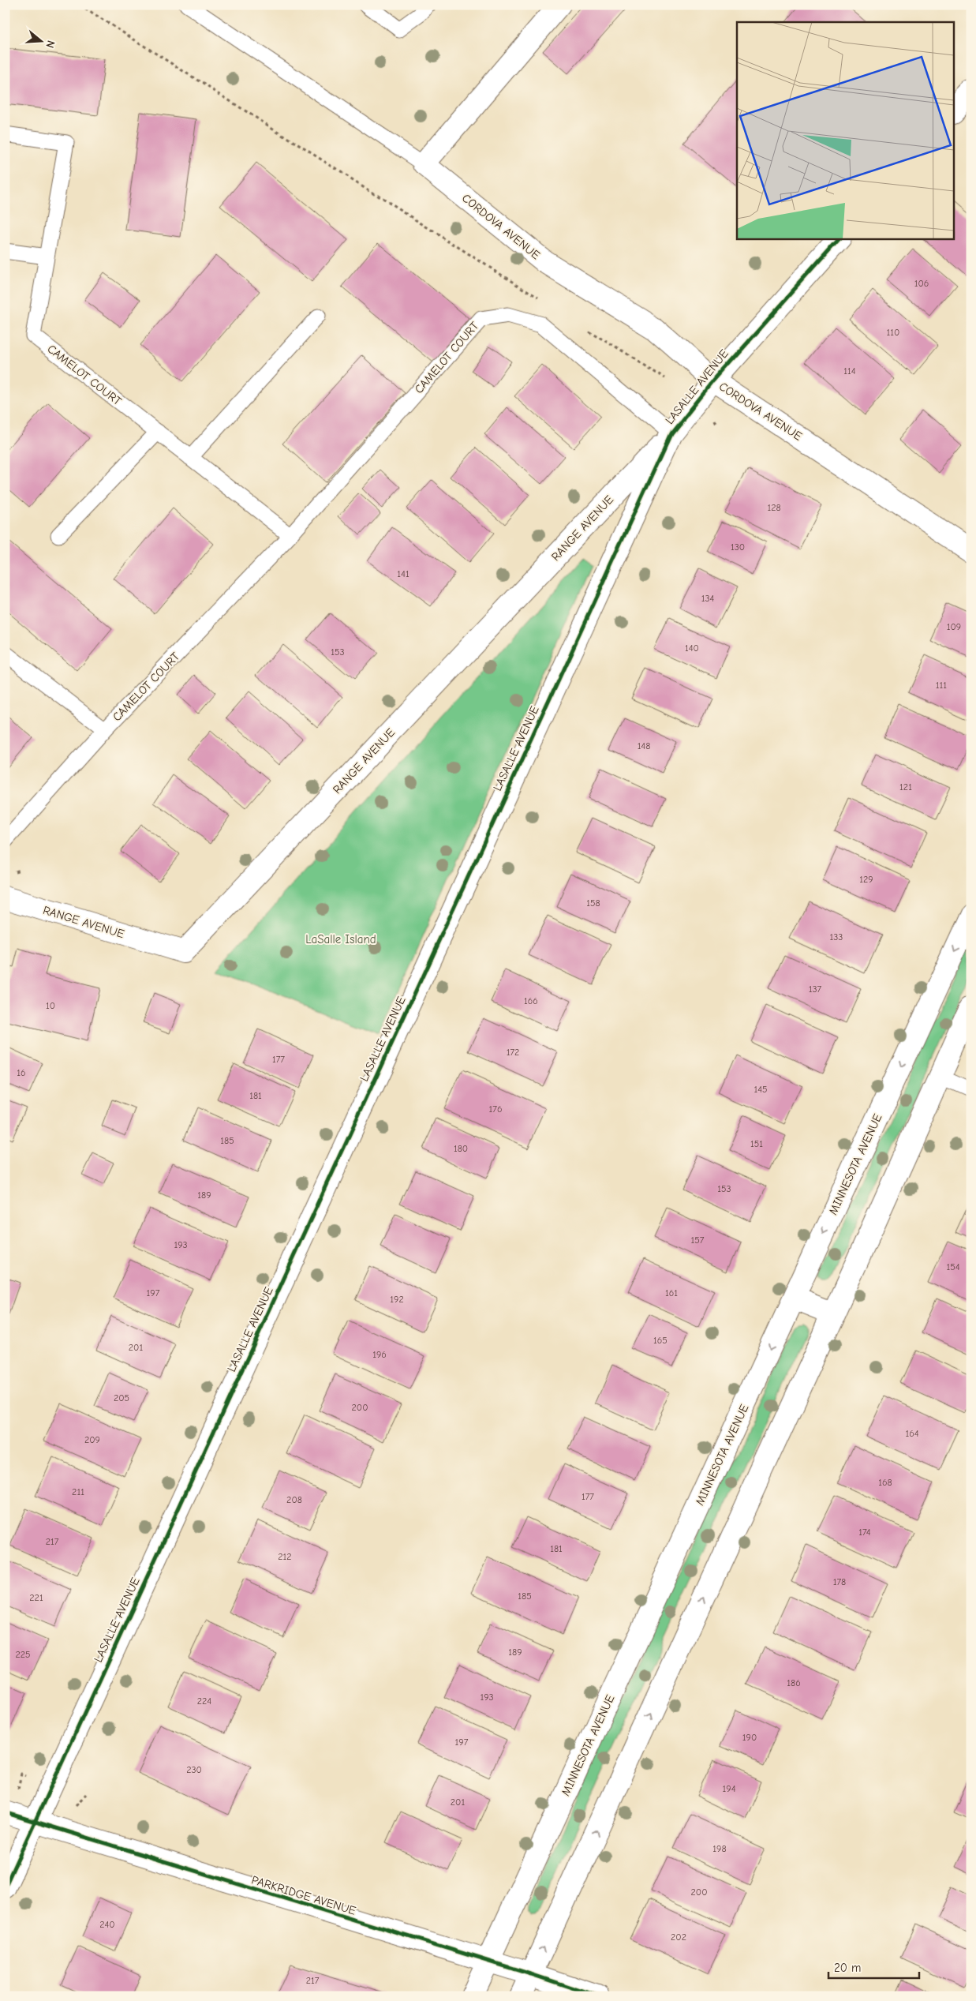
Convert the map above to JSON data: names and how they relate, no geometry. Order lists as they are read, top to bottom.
{
  "streets": {
    "street": [
      "CORDOVA AVENUE",
      "LASALLE AVENUE",
      "RANGE AVENUE",
      "MINNESOTA AVENUE",
      "PARKRIDGE AVENUE"
    ],
    "lane": ["CAMELOT COURT"]
  },
  "crossings": [
    ["CORDOVA AVENUE", "LASALLE AVENUE"],
    ["CAMELOT COURT", "LASALLE AVENUE"],
    ["CAMELOT COURT", "RANGE AVENUE"],
    ["LASALLE AVENUE", "RANGE AVENUE"],
    ["LASALLE AVENUE", "PARKRIDGE AVENUE"],
    ["MINNESOTA AVENUE", "PARKRIDGE AVENUE"]
  ],
  "parks": ["LaSalle Island"],
  "house_numbers": [
    "106",
    "110",
    "114",
    "128",
    "130",
    "141",
    "134",
    "109",
    "140",
    "153",
    "111",
    "148",
    "121",
    "129",
    "158",
    "133",
    "137",
    "166",
    "10",
    "172",
    "177",
    "16",
    "145",
    "181",
    "176",
    "185",
    "151",
    "180",
    "153",
    "189",
    "157",
    "193",
    "154",
    "197",
    "161",
    "192",
    "165",
    "201",
    "196",
    "205",
    "200",
    "164",
    "209",
    "168",
    "211",
    "177",
    "208",
    "174",
    "217",
    "181",
    "212",
    "178",
    "185",
    "221",
    "189",
    "225",
    "186",
    "193",
    "224",
    "190",
    "197",
    "230",
    "194",
    "201",
    "198",
    "200",
    "240",
    "202",
    "217"
  ],
  "scale_bar": "20 m",
  "north": "right"
}
